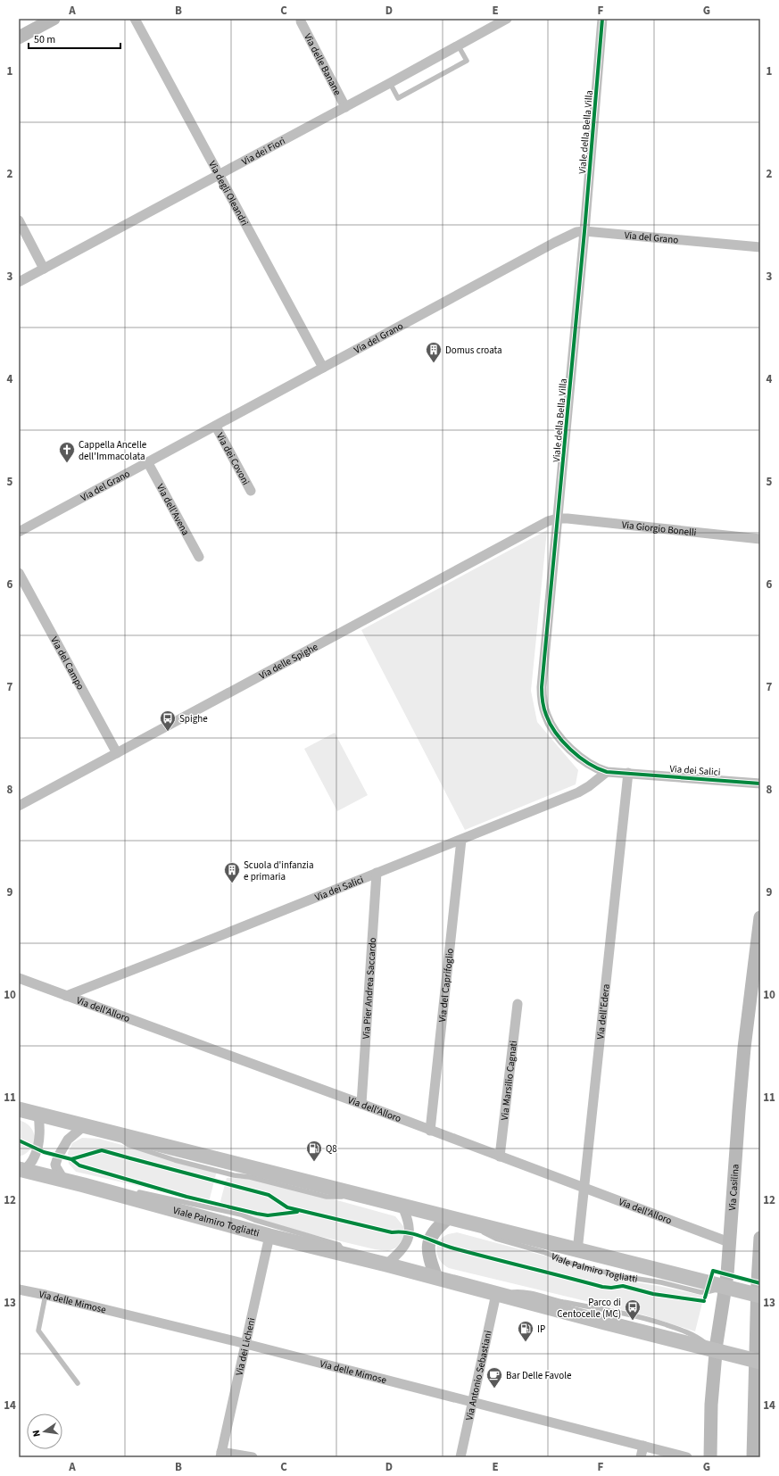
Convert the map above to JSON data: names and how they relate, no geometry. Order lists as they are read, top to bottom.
{
  "streets": {
    "main road": ["Via Casilina", "Viale Palmiro Togliatti"],
    "street": [
      "Via delle Banane",
      "Viale della Bella Villa",
      "Via dei Fiori",
      "Via degli Oleandri",
      "Via del Grano",
      "Via dei Covoni",
      "Via dell'Avena",
      "Via Giorgio Bonelli",
      "Via delle Spighe",
      "Via del Campo",
      "Via dei Salici",
      "Via del Caprifoglio",
      "Via Pier Andrea Saccardo",
      "Via dell'Alloro",
      "Via dell'Edera",
      "Via Marsilio Cagnati",
      "Via delle Mimose",
      "Via dei Licheni",
      "Via Antonio Sebastiani"
    ]
  },
  "crossings": [
    ["Via delle Banane", "Via dei Fiori"],
    ["Viale della Bella Villa", "Via del Grano"],
    ["Viale della Bella Villa", "Via Giorgio Bonelli"],
    ["Viale della Bella Villa", "Via delle Spighe"],
    ["Viale della Bella Villa", "Via dei Salici"],
    ["Viale della Bella Villa", "Via dell'Edera"],
    ["Via dei Fiori", "Via degli Oleandri"],
    ["Via degli Oleandri", "Via del Grano"],
    ["Via del Grano", "Via dei Covoni"],
    ["Via del Grano", "Via dell'Avena"],
    ["Via Giorgio Bonelli", "Via delle Spighe"],
    ["Via delle Spighe", "Via del Campo"],
    ["Via dei Salici", "Via del Caprifoglio"],
    ["Via dei Salici", "Via Pier Andrea Saccardo"],
    ["Via dei Salici", "Via dell'Alloro"],
    ["Via dei Salici", "Via dell'Edera"],
    ["Via del Caprifoglio", "Via dell'Alloro"],
    ["Via Pier Andrea Saccardo", "Via dell'Alloro"],
    ["Via dell'Alloro", "Via dell'Edera"],
    ["Via dell'Alloro", "Via Marsilio Cagnati"],
    ["Via dell'Alloro", "Via Casilina"],
    ["Via dell'Edera", "Viale Palmiro Togliatti"],
    ["Via Casilina", "Viale Palmiro Togliatti"],
    ["Viale Palmiro Togliatti", "Via dei Licheni"],
    ["Viale Palmiro Togliatti", "Via Antonio Sebastiani"],
    ["Via delle Mimose", "Via dei Licheni"],
    ["Via delle Mimose", "Via Antonio Sebastiani"]
  ],
  "places": {
    "building": ["Domus croata", "Scuola d'infanzia e primaria"],
    "church": ["Cappella Ancelle dell'Immacolata"],
    "bus stop": ["Spighe", "Parco di Centocelle (MC)"],
    "fuel station": ["Q8", "IP"],
    "cafe": ["Bar Delle Favole"]
  },
  "scale_bar": "50 m",
  "north": "left",
  "grid": {
    "columns": [
      "A",
      "B",
      "C",
      "D",
      "E",
      "F",
      "G"
    ],
    "rows": [
      "1",
      "2",
      "3",
      "4",
      "5",
      "6",
      "7",
      "8",
      "9",
      "10",
      "11",
      "12",
      "13",
      "14"
    ]
  }
}
